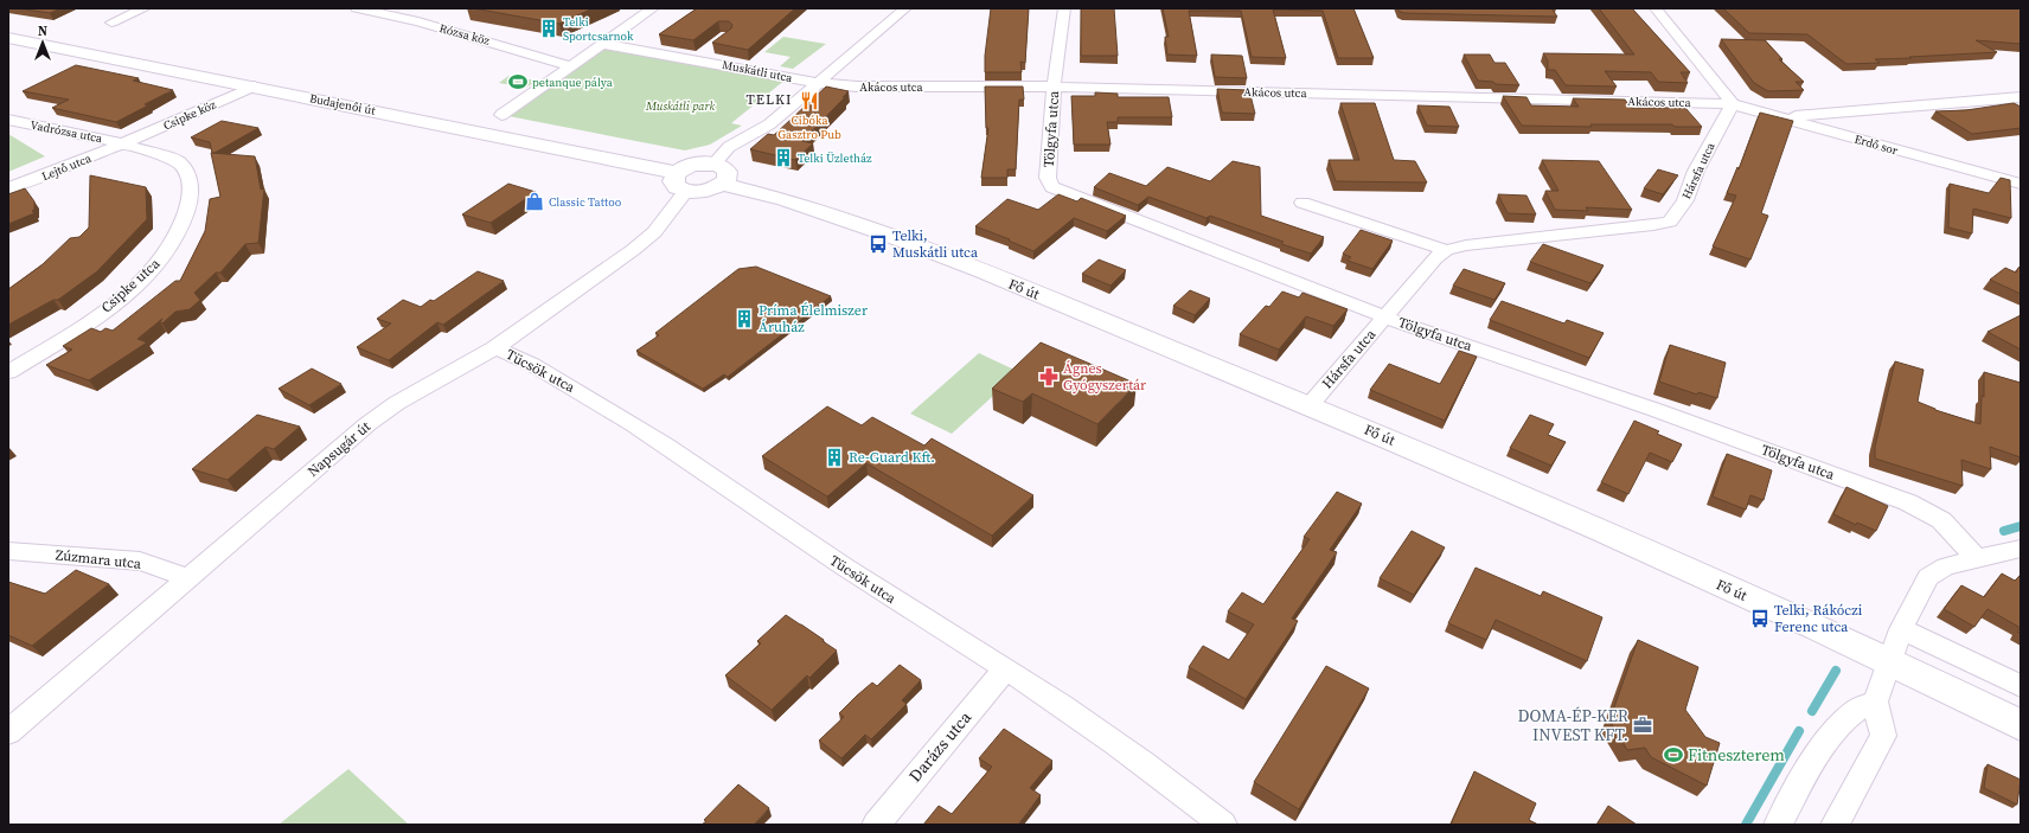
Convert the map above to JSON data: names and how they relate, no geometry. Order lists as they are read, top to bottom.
{
  "streets": {
    "main road": ["Budajenői út", "Fő út"],
    "street": [
      "Rózsa köz",
      "Muskátli utca",
      "Akácos utca",
      "Csipke köz",
      "Tölgyfa utca",
      "Vadrózsa utca",
      "Erdő sor",
      "Lejtő utca",
      "Hársfa utca",
      "Csipke utca",
      "Tücsök utca",
      "Napsugár út",
      "Zúzmara utca",
      "Darázs utca"
    ]
  },
  "crossings": [
    ["Muskátli utca", "Akácos utca"],
    ["Akácos utca", "Tölgyfa utca"],
    ["Akácos utca", "Erdő sor"],
    ["Akácos utca", "Hársfa utca"],
    ["Budajenői út", "Csipke köz"],
    ["Budajenői út", "Napsugár út"],
    ["Csipke köz", "Vadrózsa utca"],
    ["Csipke köz", "Lejtő utca"],
    ["Csipke köz", "Csipke utca"],
    ["Tölgyfa utca", "Hársfa utca"],
    ["Vadrózsa utca", "Lejtő utca"],
    ["Vadrózsa utca", "Csipke utca"],
    ["Erdő sor", "Hársfa utca"],
    ["Lejtő utca", "Csipke utca"],
    ["Hársfa utca", "Fő út"],
    ["Tücsök utca", "Napsugár út"],
    ["Tücsök utca", "Darázs utca"],
    ["Napsugár út", "Zúzmara utca"]
  ],
  "districts": ["TELKI"],
  "parks": ["Muskátli park"],
  "places": {
    "building": [
      "Telki Sportcsarnok",
      "Telki Üzletház",
      "Príma Élelmiszer Áruház",
      "Re-Guard Kft."
    ],
    "sports": ["petanque pálya", "Fitneszterem"],
    "restaurant": ["Cibóka Gasztro Pub"],
    "shop": ["Classic Tattoo"],
    "bus stop": ["Telki, Muskátli utca", "Telki, Rákóczi Ferenc utca"],
    "pharmacy": ["Ágnes Gyógyszertár"],
    "office": ["DOMA-ÉP-KER INVEST KFT."]
  },
  "north": "top"
}
